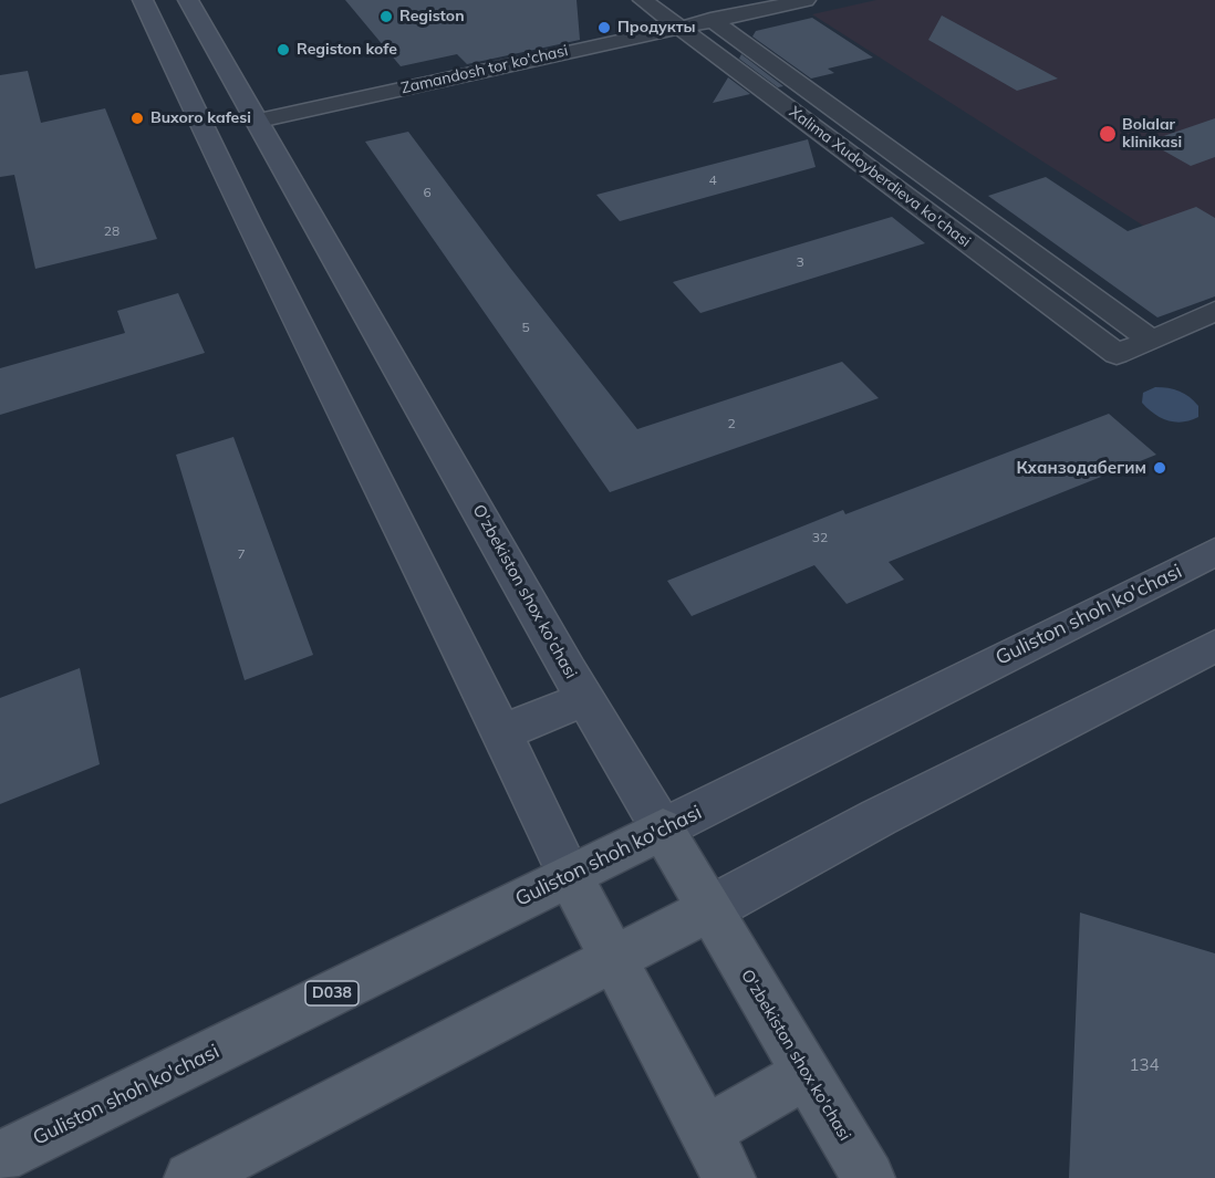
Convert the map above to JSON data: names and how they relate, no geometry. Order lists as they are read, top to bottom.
{
  "streets": {
    "main road": ["O'zbekiston shox ko'chasi", "Guliston shoh ko'chasi", "D038"],
    "street": ["Zamandosh tor ko'chasi", "Xalima Xudoyberdieva ko'chasi"]
  },
  "crossings": [
    ["Zamandosh tor ko'chasi", "Xalima Xudoyberdieva ko'chasi"],
    ["Zamandosh tor ko'chasi", "O'zbekiston shox ko'chasi"],
    ["O'zbekiston shox ko'chasi", "Guliston shoh ko'chasi"]
  ],
  "places": [
    "Registon",
    "Продукты",
    "Registon kofe",
    "Buxoro kafesi",
    "Bolalar klinikasi",
    "Кханзодабегим"
  ],
  "house_numbers": [
    "4",
    "6",
    "28",
    "3",
    "5",
    "2",
    "32",
    "7",
    "134"
  ]
}
